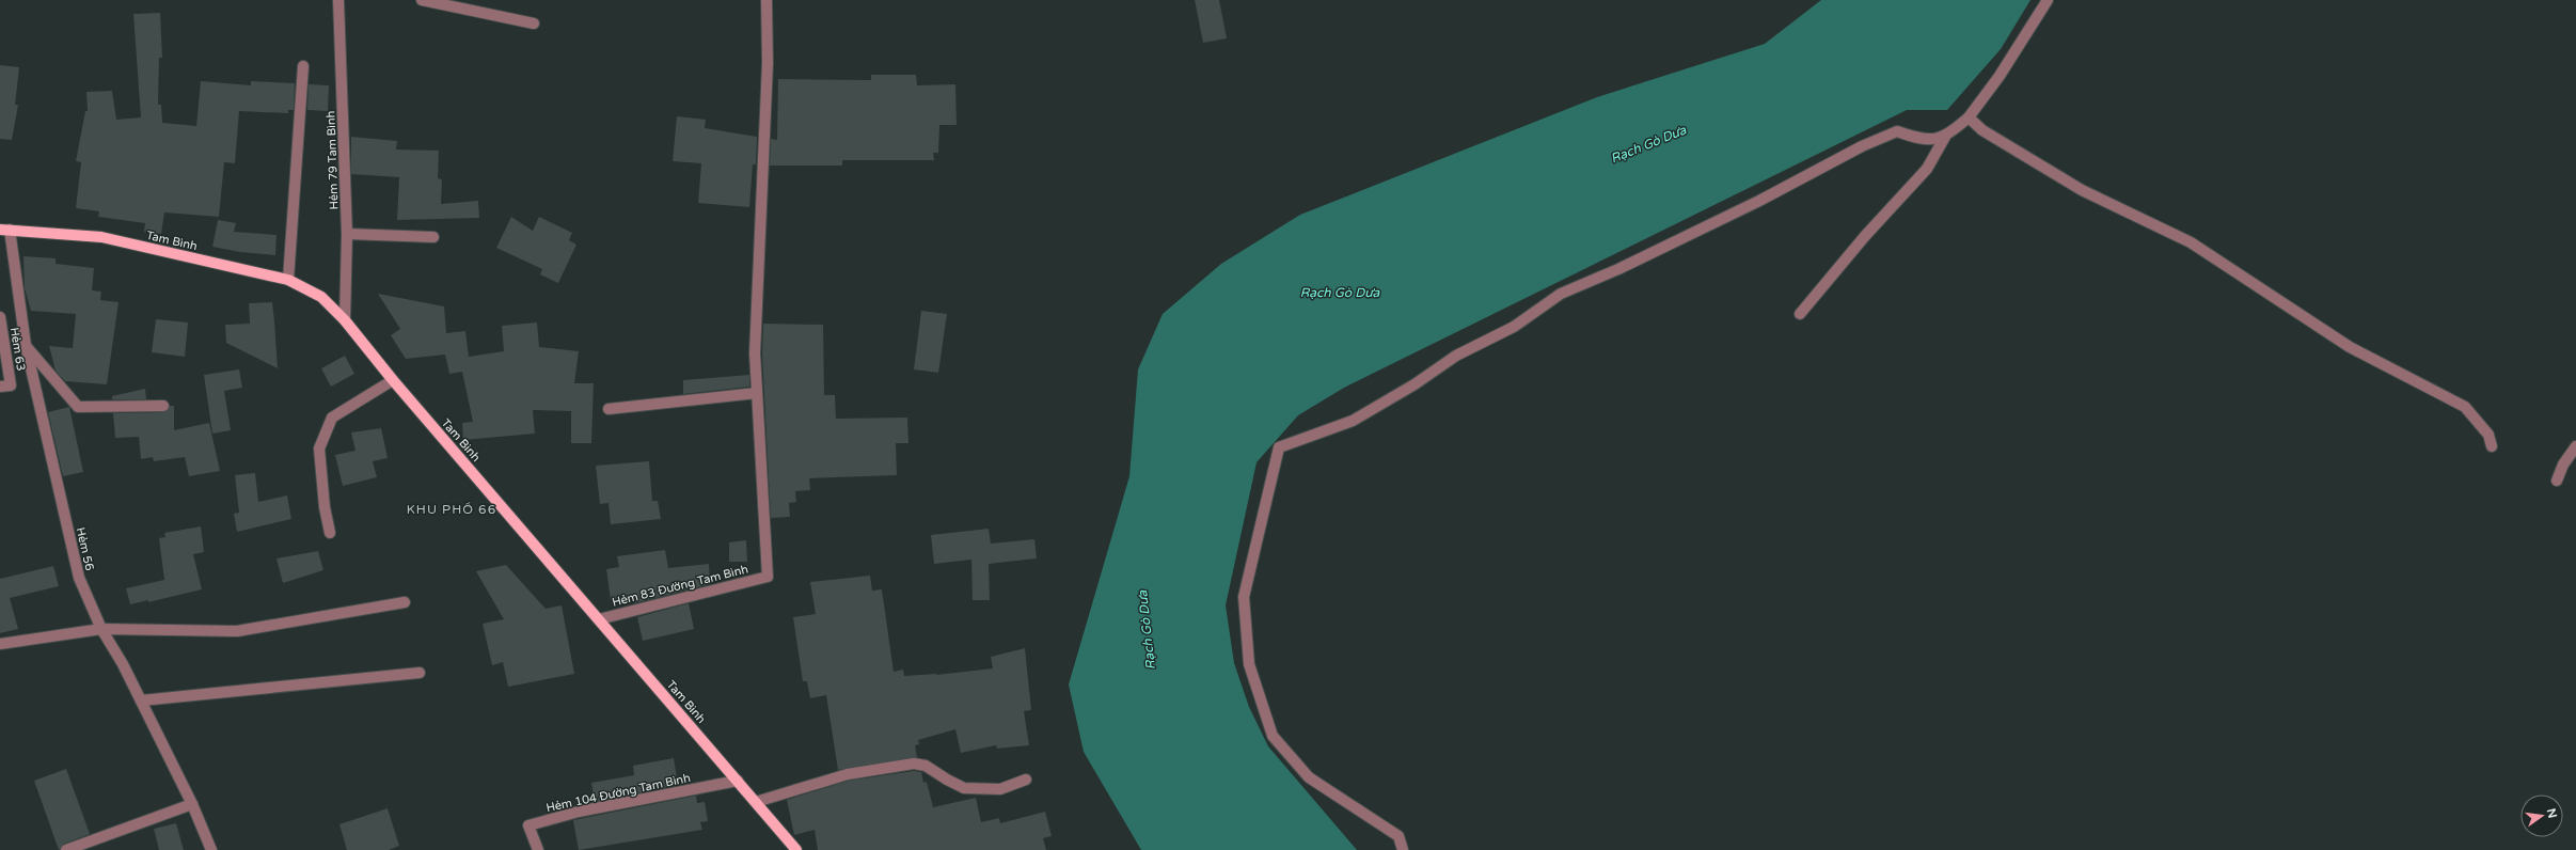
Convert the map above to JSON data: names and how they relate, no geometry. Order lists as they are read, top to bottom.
{
  "streets": {
    "main road": ["Tam Bình"],
    "street": [
      "Hẻm 79 Tam Bình",
      "Hẻm 63",
      "Hẻm 56",
      "Hẻm 83 Đường Tam Bình",
      "Hẻm 104 Đường Tam Bình"
    ]
  },
  "crossings": [
    ["Hẻm 79 Tam Bình", "Tam Bình"],
    ["Tam Bình", "Hẻm 56"],
    ["Tam Bình", "Hẻm 83 Đường Tam Bình"],
    ["Tam Bình", "Hẻm 104 Đường Tam Bình"]
  ],
  "districts": ["KHU PHỐ 66"],
  "water": ["Rạch Gò Dưa"],
  "north": "right"
}
